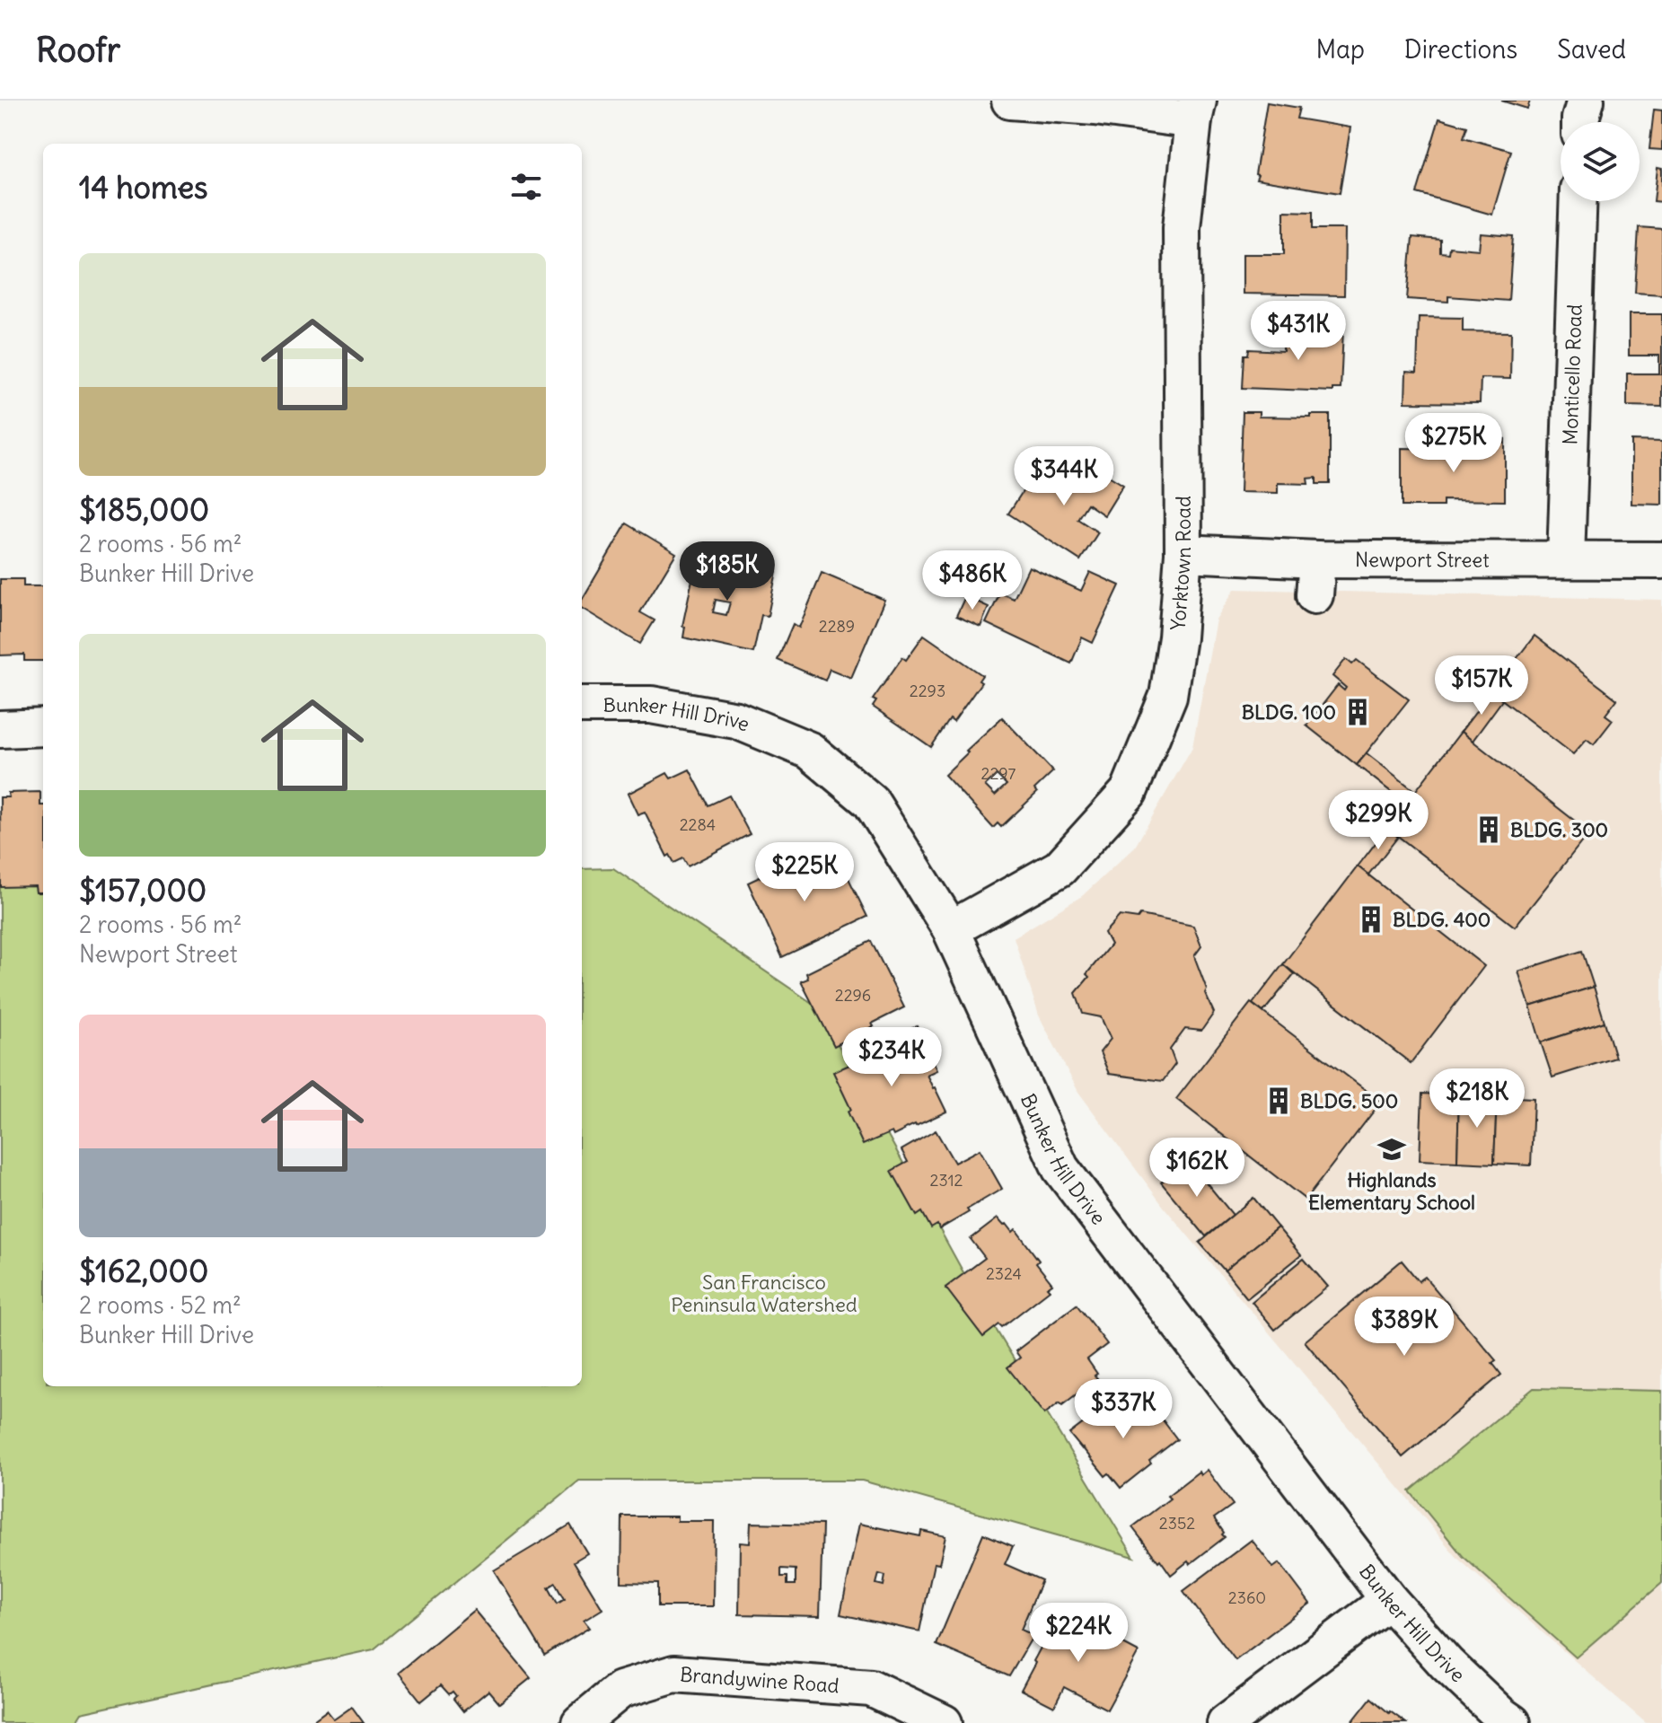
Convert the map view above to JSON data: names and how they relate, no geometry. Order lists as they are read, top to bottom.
{
  "streets": {
    "street": [
      "Monticello Road",
      "Newport Street",
      "Yorktown Road",
      "Bunker Hill Drive",
      "Brandywine Road"
    ]
  },
  "crossings": [
    ["Monticello Road", "Newport Street"],
    ["Newport Street", "Yorktown Road"],
    ["Yorktown Road", "Bunker Hill Drive"]
  ],
  "parks": ["San Francisco Peninsula Watershed"],
  "places": {
    "building": [
      "BLDG. 100",
      "BLDG. 300",
      "BLDG. 400",
      "BLDG. 500"
    ],
    "school or university": ["Highlands Elementary School"]
  },
  "house_numbers": [
    "2289",
    "2293",
    "2297",
    "2284",
    "2296",
    "2312",
    "2324",
    "2352",
    "2360"
  ],
  "page": {
    "header": "Roofr",
    "nav": ["Map", "Directions", "Saved"],
    "heading": "14 homes",
    "list": [
      {
        "name": "$185,000",
        "note": "2 rooms · 56 m² · Bunker Hill Drive"
      },
      {
        "name": "$157,000",
        "note": "2 rooms · 56 m² · Newport Street"
      },
      {
        "name": "$162,000",
        "note": "2 rooms · 52 m² · Bunker Hill Drive"
      }
    ],
    "price": [
      "$431K",
      "$275K",
      "$344K",
      "$185K",
      "$486K",
      "$157K",
      "$299K",
      "$225K",
      "$234K",
      "$218K",
      "$162K",
      "$389K",
      "$337K",
      "$224K"
    ]
  }
}
